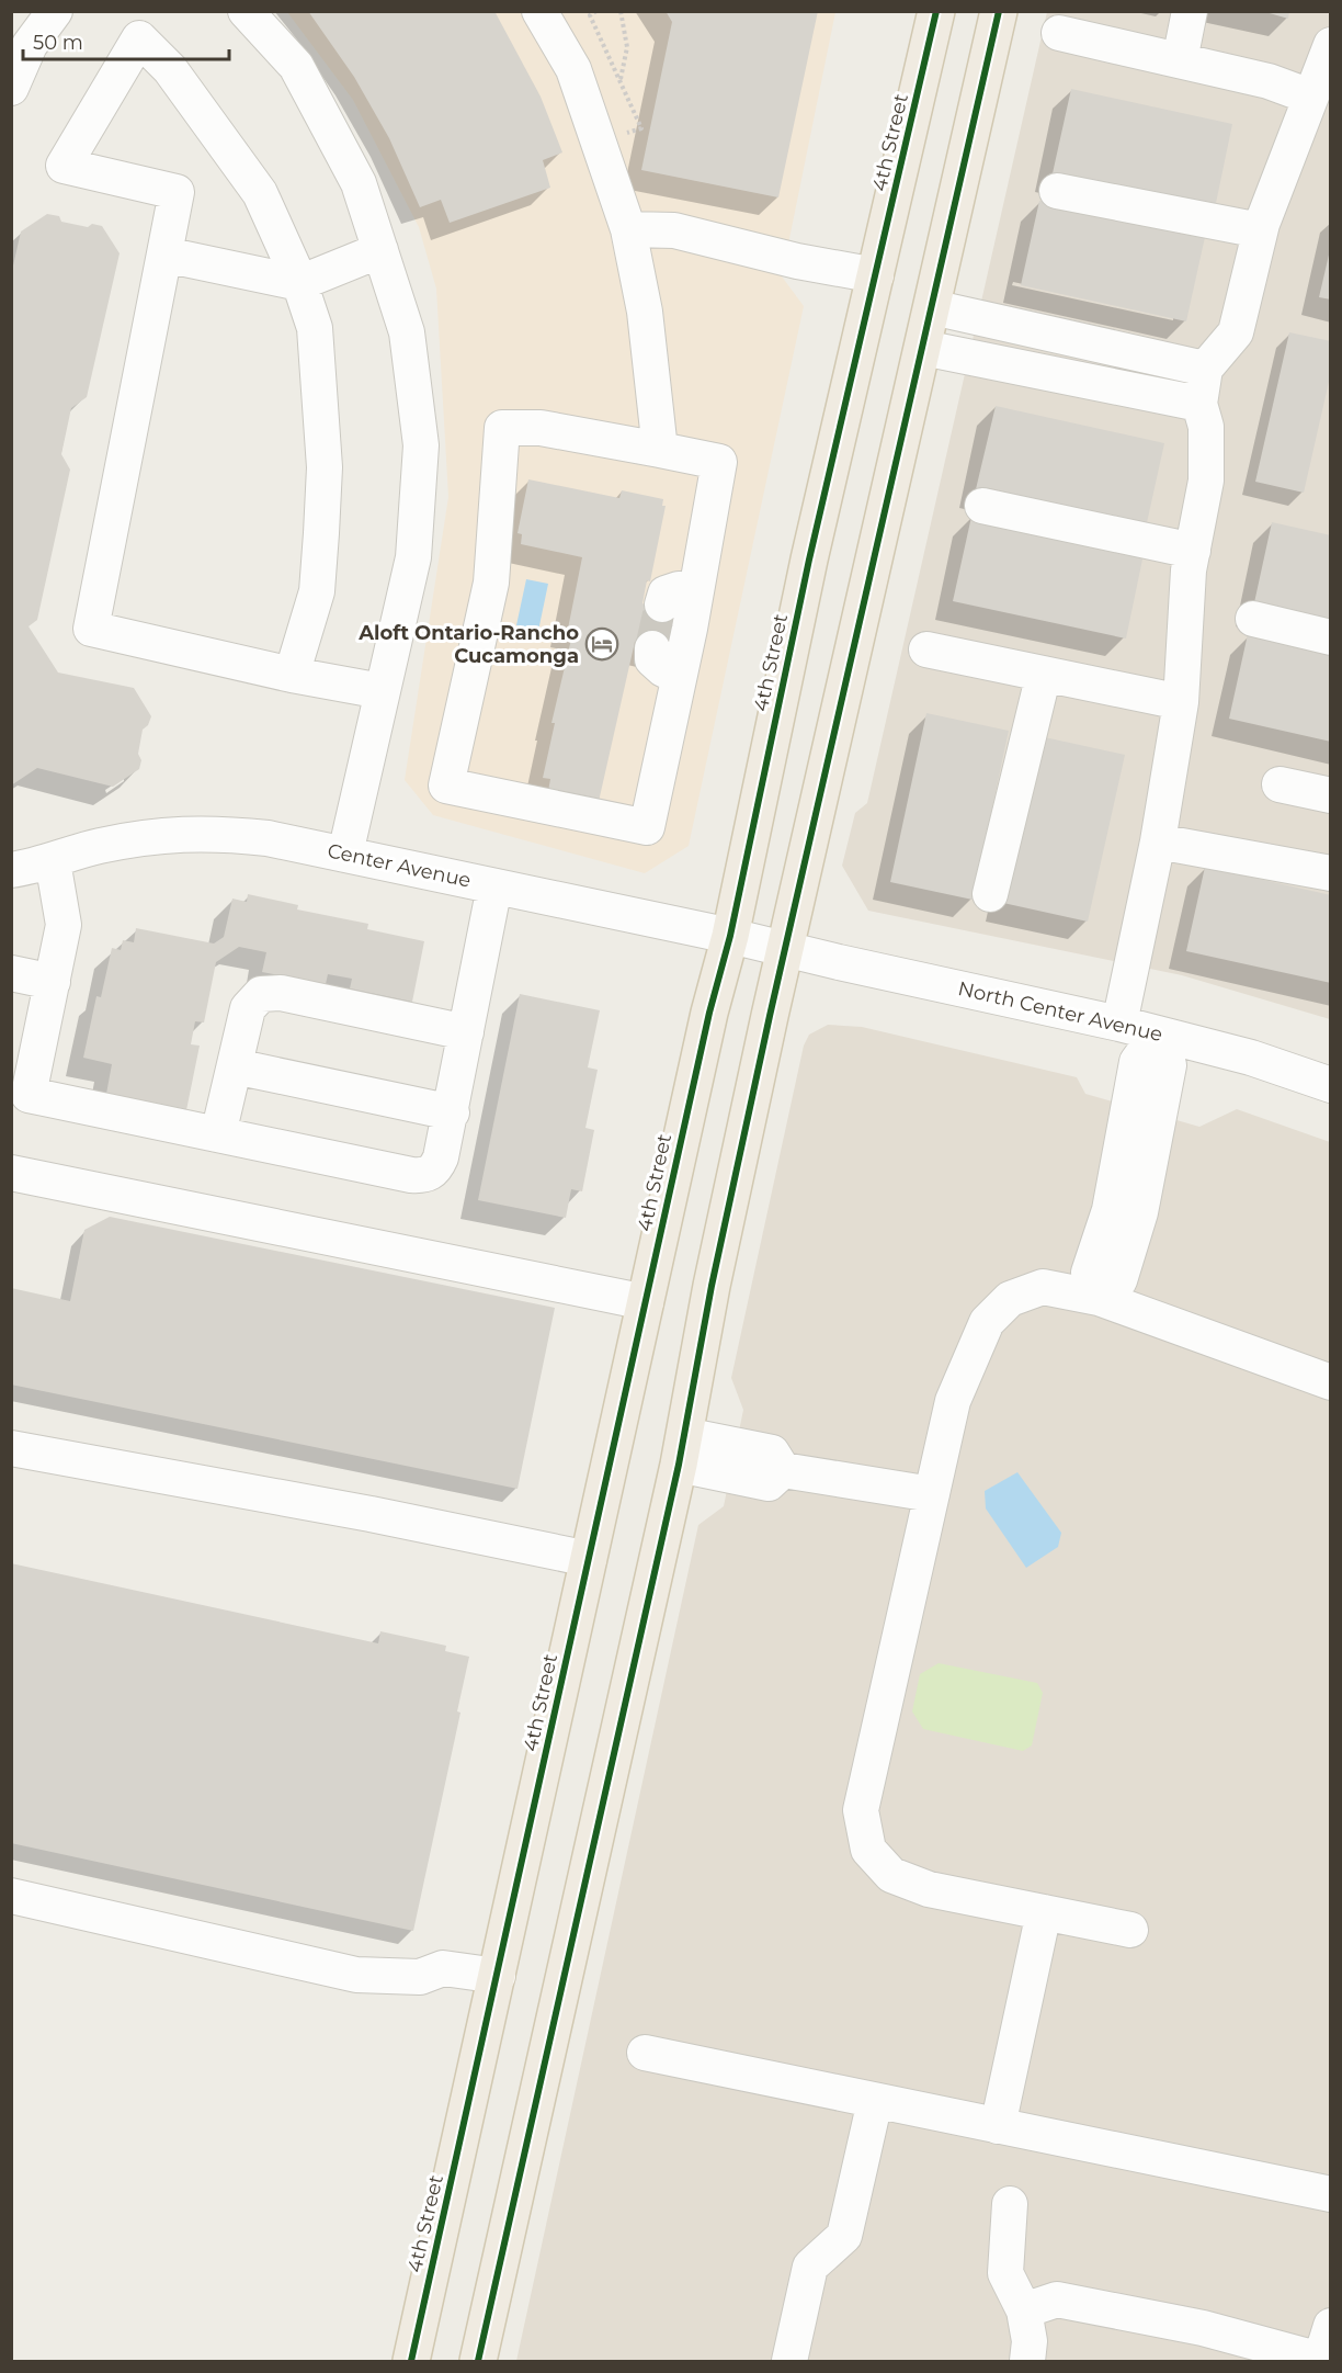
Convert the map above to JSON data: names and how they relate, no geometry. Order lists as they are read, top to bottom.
{
  "streets": {
    "main road": ["4th Street"],
    "street": ["Center Avenue", "North Center Avenue"]
  },
  "crossings": [
    ["4th Street", "Center Avenue"],
    ["Center Avenue", "North Center Avenue"]
  ],
  "places": {
    "hotel": ["Aloft Ontario-Rancho Cucamonga"]
  },
  "scale_bar": "50 m"
}
